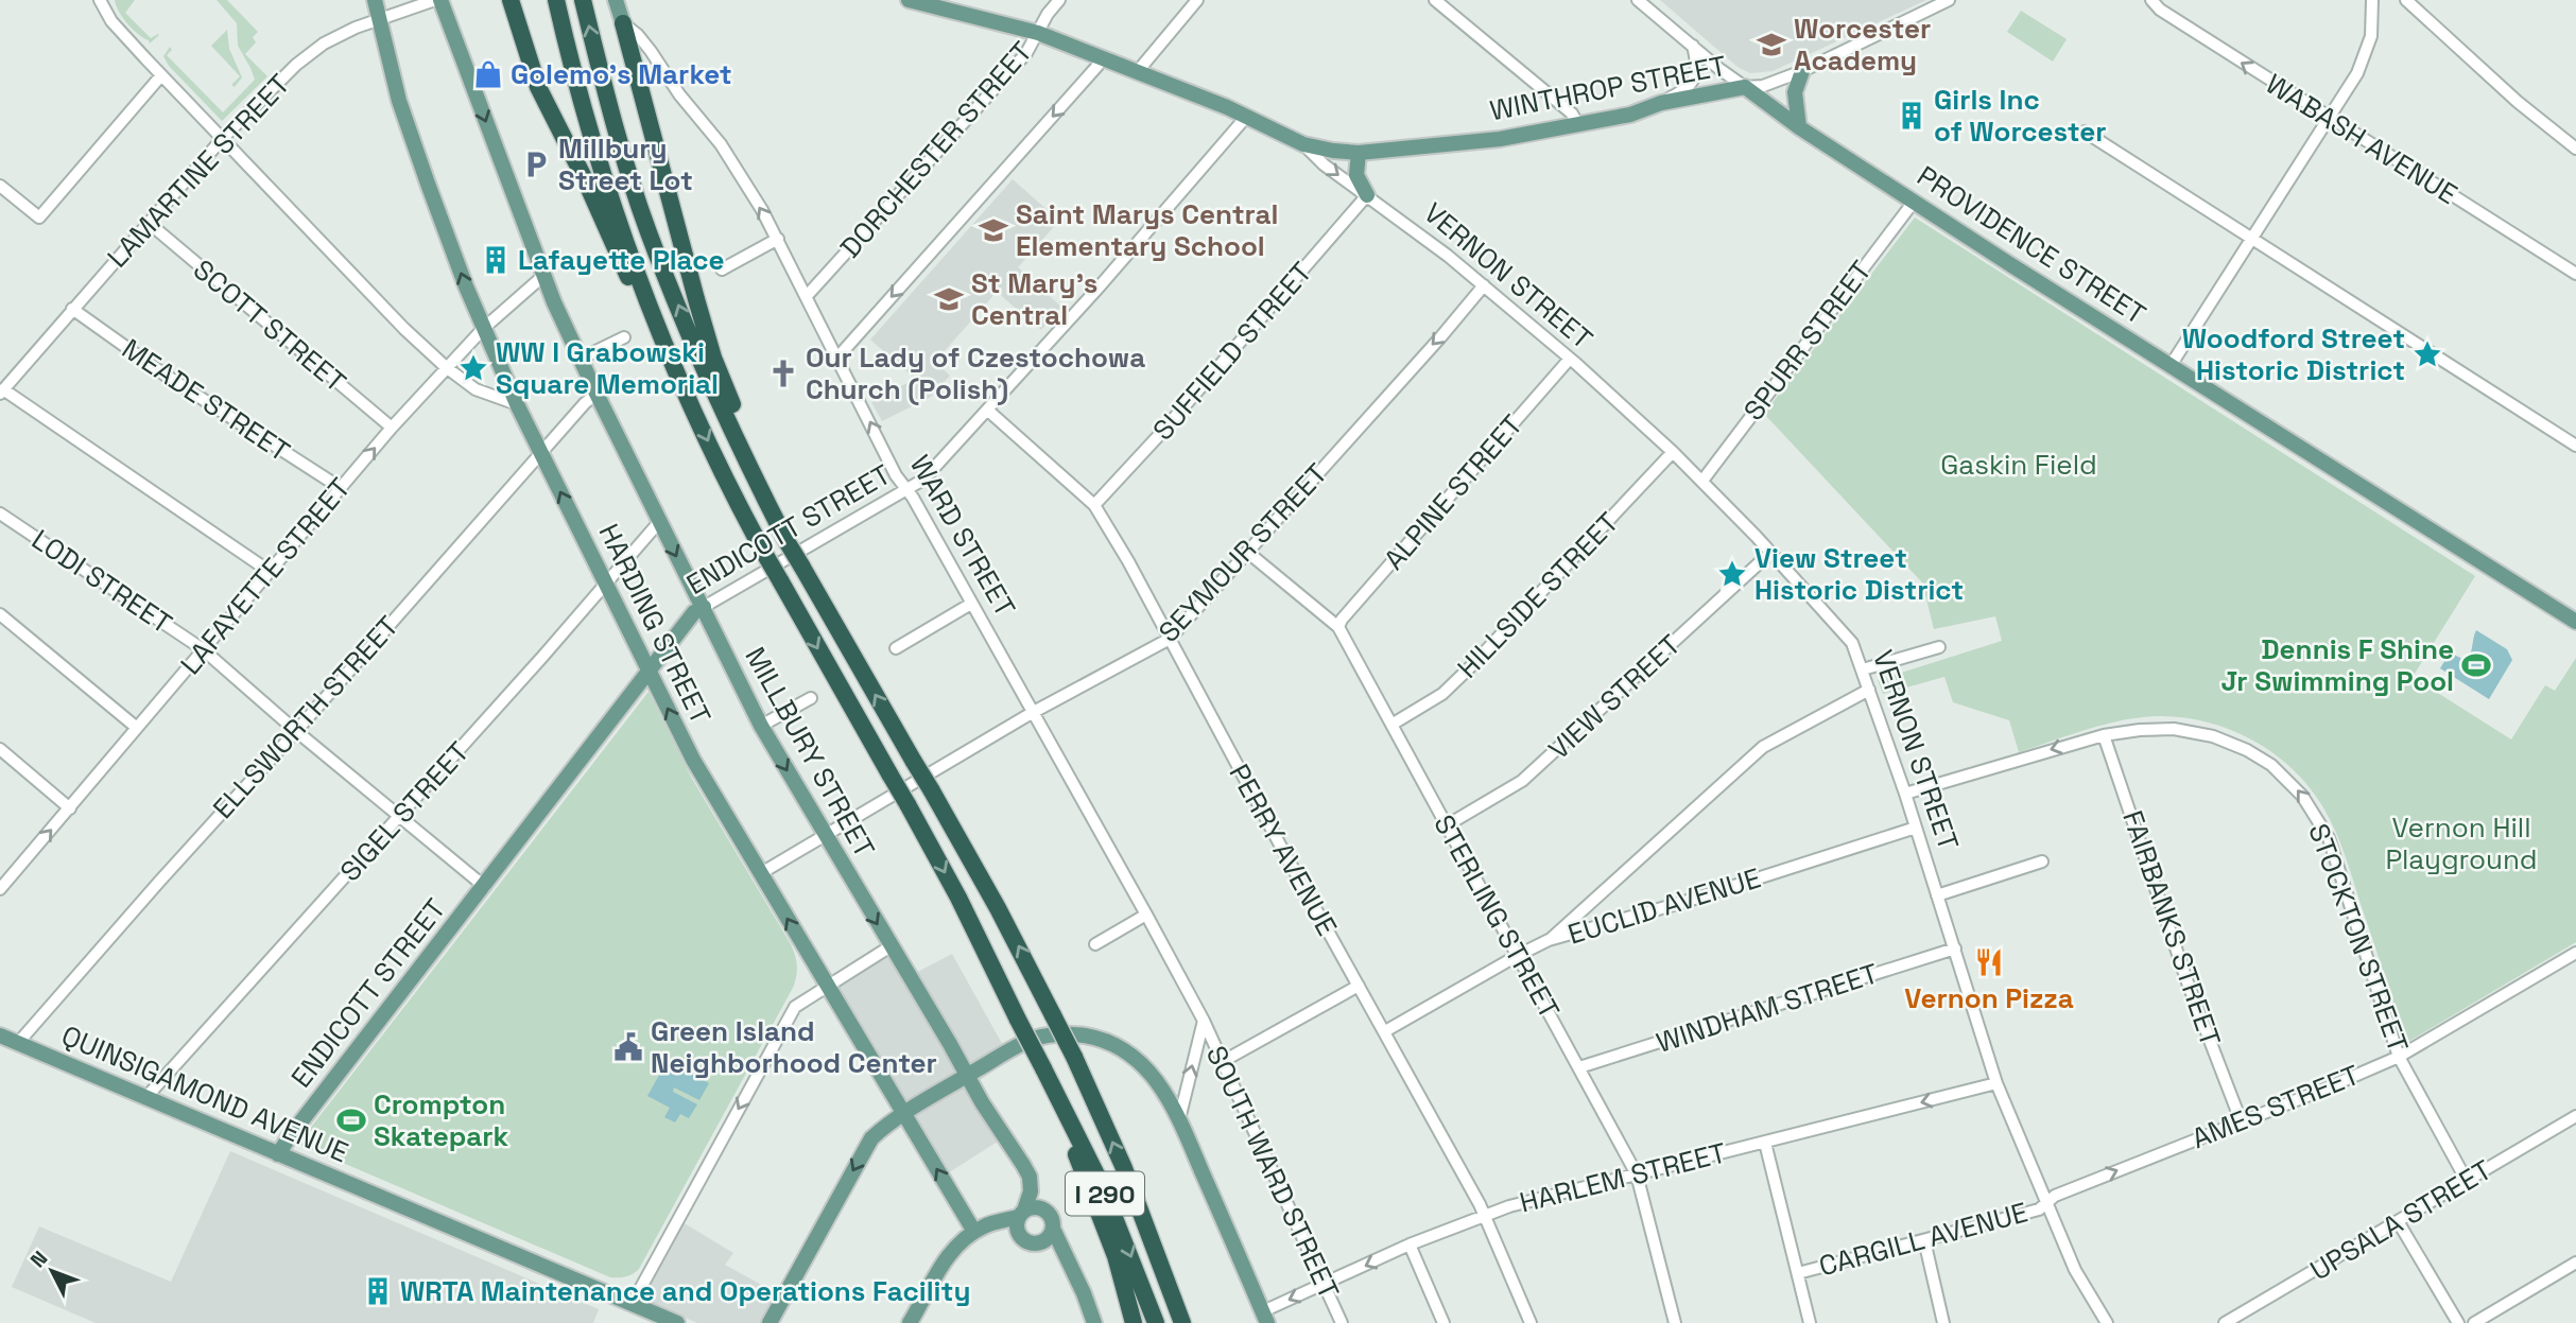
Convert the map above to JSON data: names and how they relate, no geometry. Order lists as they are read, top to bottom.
{
  "streets": {
    "highway": ["I 290"],
    "main road": [
      "WINTHROP STREET",
      "PROVIDENCE STREET",
      "ENDICOTT STREET",
      "WARD STREET",
      "HARDING STREET",
      "MILLBURY STREET",
      "QUINSIGAMOND AVENUE"
    ],
    "street": [
      "WABASH AVENUE",
      "DORCHESTER STREET",
      "LAMARTINE STREET",
      "VERNON STREET",
      "SCOTT STREET",
      "SPURR STREET",
      "SUFFIELD STREET",
      "MEADE STREET",
      "ALPINE STREET",
      "SEYMOUR STREET",
      "LAFAYETTE STREET",
      "LODI STREET",
      "HILLSIDE STREET",
      "VIEW STREET",
      "ELLSWORTH STREET",
      "SIGEL STREET",
      "PERRY AVENUE",
      "EUCLID AVENUE",
      "STERLING STREET",
      "FAIRBANKS STREET",
      "STOCKTON STREET",
      "WINDHAM STREET",
      "AMES STREET",
      "SOUTH WARD STREET",
      "HARLEM STREET",
      "UPSALA STREET",
      "CARGILL AVENUE"
    ]
  },
  "crossings": [
    ["WINTHROP STREET", "PROVIDENCE STREET"],
    ["WINTHROP STREET", "VERNON STREET"],
    ["DORCHESTER STREET", "WARD STREET"],
    ["LAMARTINE STREET", "SCOTT STREET"],
    ["LAMARTINE STREET", "MEADE STREET"],
    ["LAMARTINE STREET", "HARDING STREET"],
    ["LAMARTINE STREET", "MILLBURY STREET"],
    ["PROVIDENCE STREET", "SPURR STREET"],
    ["VERNON STREET", "SPURR STREET"],
    ["VERNON STREET", "SUFFIELD STREET"],
    ["VERNON STREET", "ALPINE STREET"],
    ["VERNON STREET", "SEYMOUR STREET"],
    ["VERNON STREET", "HILLSIDE STREET"],
    ["VERNON STREET", "VIEW STREET"],
    ["VERNON STREET", "EUCLID AVENUE"],
    ["VERNON STREET", "STOCKTON STREET"],
    ["VERNON STREET", "WINDHAM STREET"],
    ["VERNON STREET", "AMES STREET"],
    ["VERNON STREET", "HARLEM STREET"],
    ["VERNON STREET", "CARGILL AVENUE"],
    ["SCOTT STREET", "LAFAYETTE STREET"],
    ["SUFFIELD STREET", "PERRY AVENUE"],
    ["MEADE STREET", "LAFAYETTE STREET"],
    ["ALPINE STREET", "STERLING STREET"],
    ["ENDICOTT STREET", "WARD STREET"],
    ["ENDICOTT STREET", "LODI STREET"],
    ["ENDICOTT STREET", "HARDING STREET"],
    ["ENDICOTT STREET", "MILLBURY STREET"],
    ["ENDICOTT STREET", "PERRY AVENUE"],
    ["ENDICOTT STREET", "QUINSIGAMOND AVENUE"],
    ["WARD STREET", "SEYMOUR STREET"],
    ["WARD STREET", "SOUTH WARD STREET"],
    ["SEYMOUR STREET", "HARDING STREET"],
    ["SEYMOUR STREET", "MILLBURY STREET"],
    ["SEYMOUR STREET", "PERRY AVENUE"],
    ["SEYMOUR STREET", "STERLING STREET"],
    ["LAFAYETTE STREET", "LODI STREET"],
    ["LAFAYETTE STREET", "HARDING STREET"],
    ["LAFAYETTE STREET", "MILLBURY STREET"],
    ["LODI STREET", "ELLSWORTH STREET"],
    ["LODI STREET", "SIGEL STREET"],
    ["HILLSIDE STREET", "STERLING STREET"],
    ["HARDING STREET", "ELLSWORTH STREET"],
    ["HARDING STREET", "SIGEL STREET"],
    ["VIEW STREET", "STERLING STREET"],
    ["ELLSWORTH STREET", "MILLBURY STREET"],
    ["ELLSWORTH STREET", "QUINSIGAMOND AVENUE"],
    ["MILLBURY STREET", "SIGEL STREET"],
    ["SIGEL STREET", "QUINSIGAMOND AVENUE"],
    ["PERRY AVENUE", "EUCLID AVENUE"],
    ["PERRY AVENUE", "HARLEM STREET"],
    ["EUCLID AVENUE", "STERLING STREET"],
    ["STERLING STREET", "WINDHAM STREET"],
    ["STERLING STREET", "HARLEM STREET"],
    ["FAIRBANKS STREET", "STOCKTON STREET"],
    ["FAIRBANKS STREET", "AMES STREET"],
    ["STOCKTON STREET", "AMES STREET"],
    ["STOCKTON STREET", "UPSALA STREET"],
    ["AMES STREET", "CARGILL AVENUE"],
    ["SOUTH WARD STREET", "HARLEM STREET"]
  ],
  "one_way": [
    "WABASH AVENUE",
    "WARD STREET",
    "SEYMOUR STREET",
    "HARDING STREET",
    "MILLBURY STREET",
    "AMES STREET",
    "HARLEM STREET"
  ],
  "parks": ["Gaskin Field", "Vernon Hill Playground"],
  "places": {
    "school or university": ["Worcester Academy", "Saint Marys Central Elementary School", "St Mary's Central"],
    "shop": ["Golemo's Market"],
    "building": ["Girls Inc of Worcester", "Lafayette Place", "WRTA Maintenance and Operations Facility"],
    "parking": ["Millbury Street Lot"],
    "place": ["Woodford Street Historic District", "WW I Grabowski Square Memorial", "View Street Historic District"],
    "church": ["Our Lady of Czestochowa Church (Polish)"],
    "sports": ["Dennis F Shine Jr Swimming Pool", "Crompton Skatepark"],
    "restaurant": ["Vernon Pizza"],
    "public building": ["Green Island Neighborhood Center"]
  },
  "north": "top left"
}
